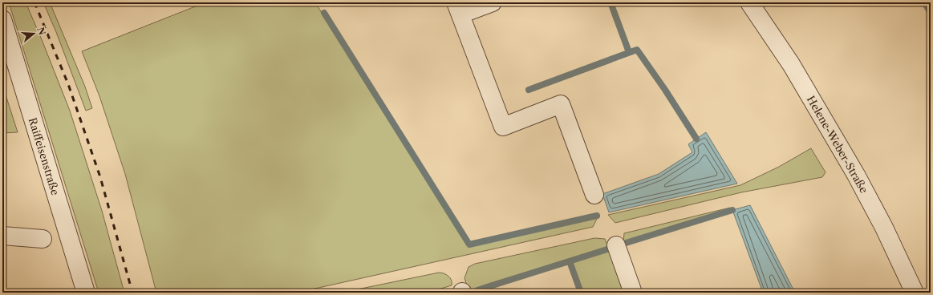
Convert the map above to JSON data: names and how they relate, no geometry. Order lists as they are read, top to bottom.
{
  "streets": {
    "street": ["Helene-Weber-Straße", "Raiffeisenstraße"]
  },
  "north": "right"
}
